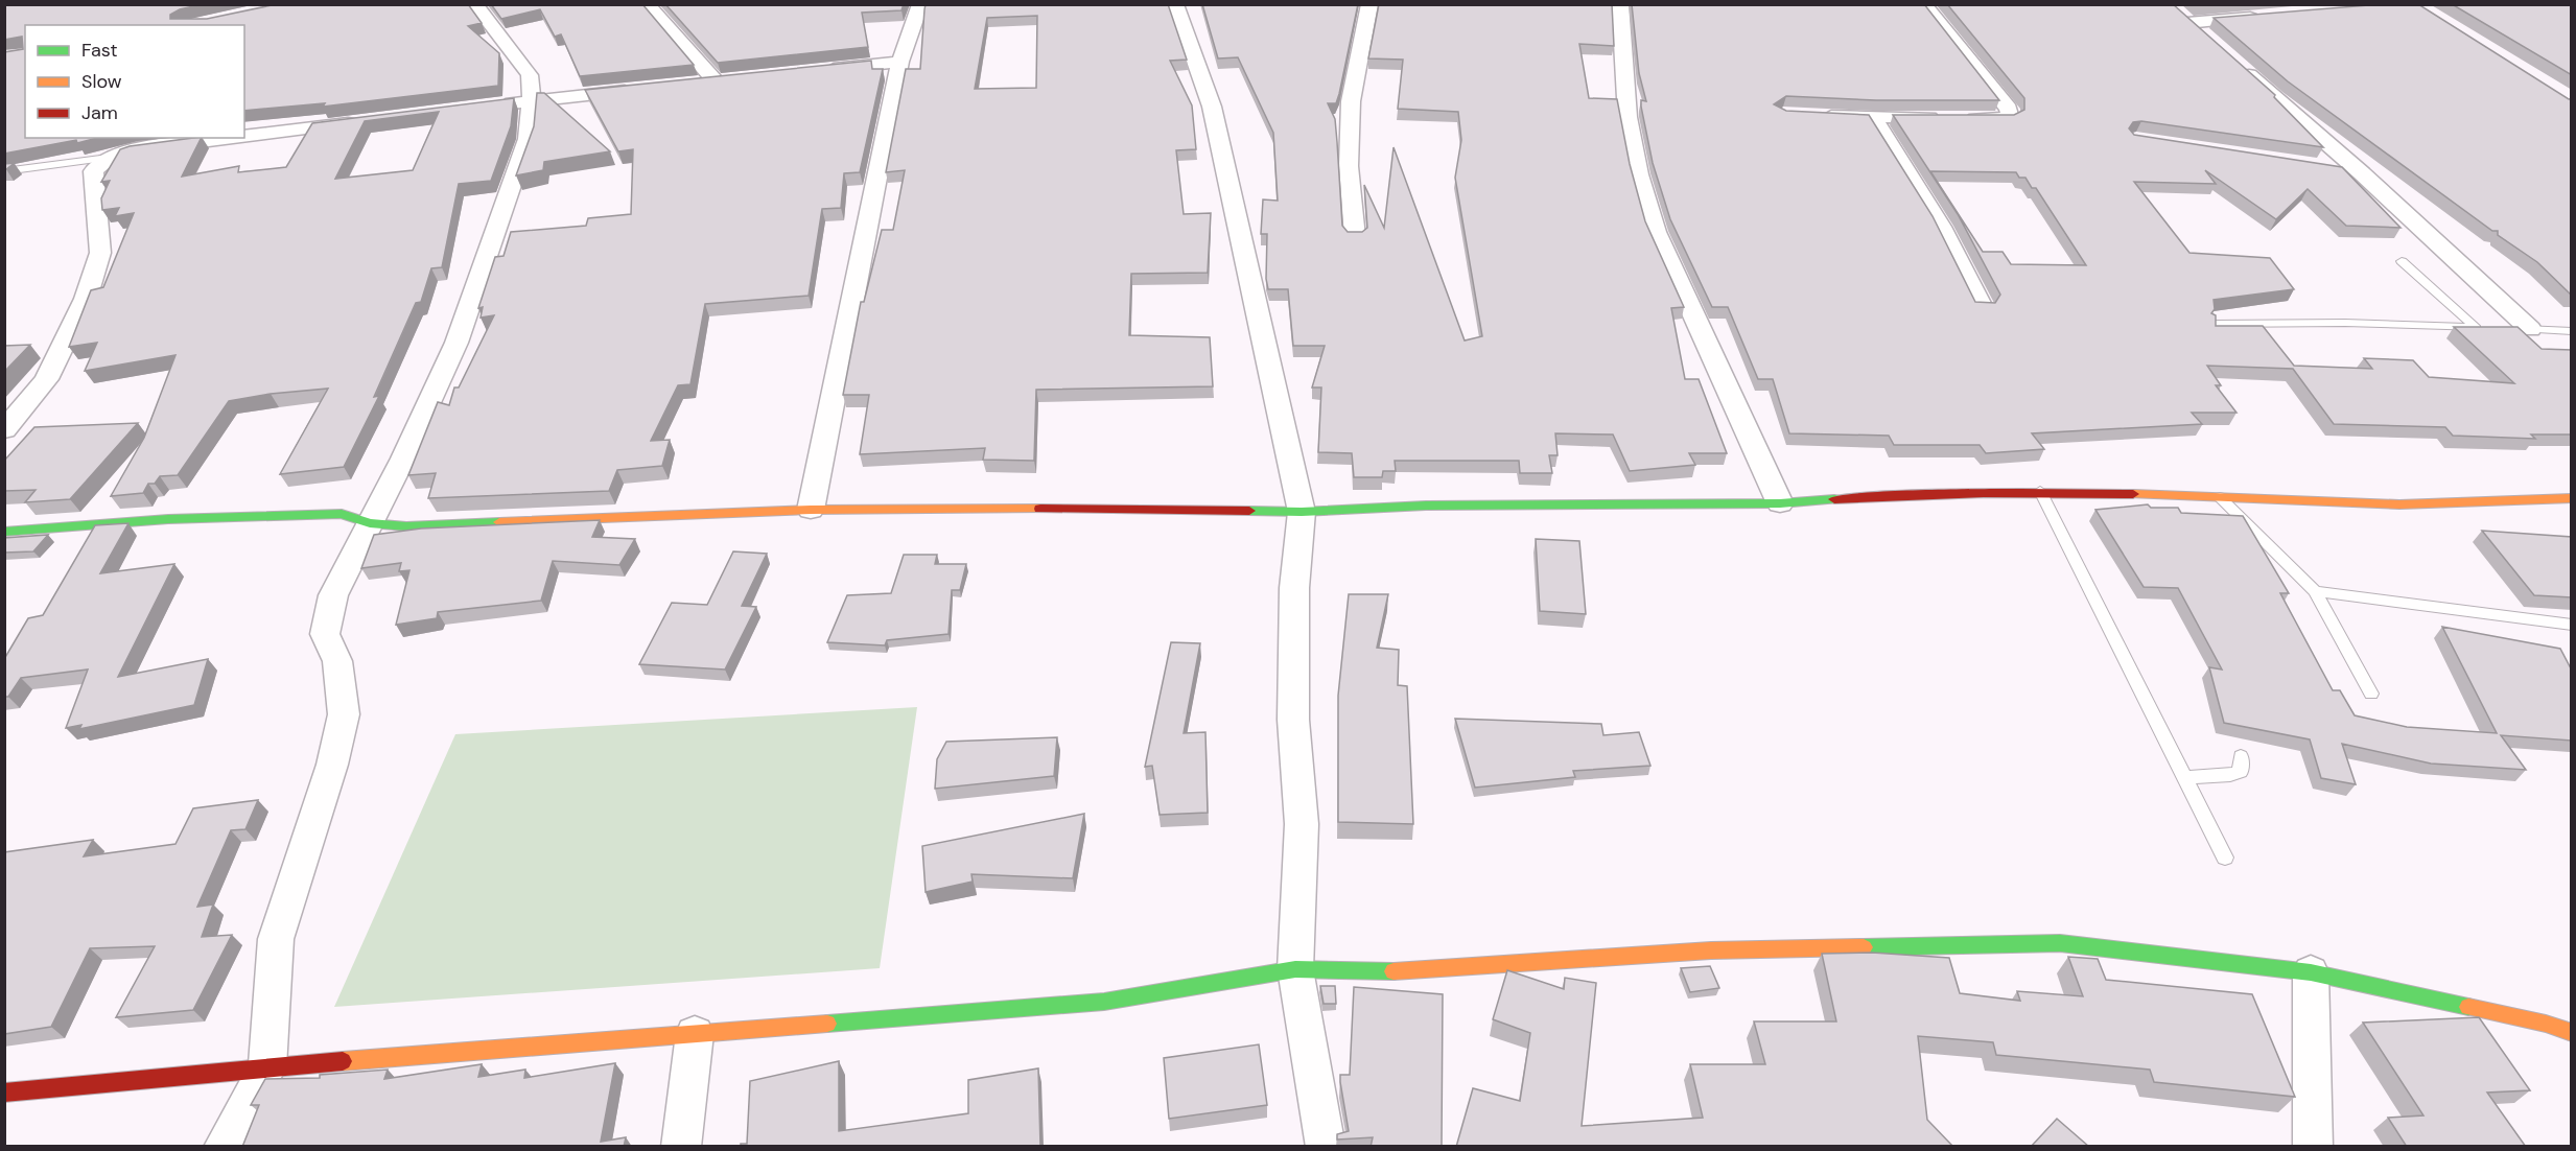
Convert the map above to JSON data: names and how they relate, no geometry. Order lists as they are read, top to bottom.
{
  "legend": ["Fast", "Slow", "Jam"]
}
